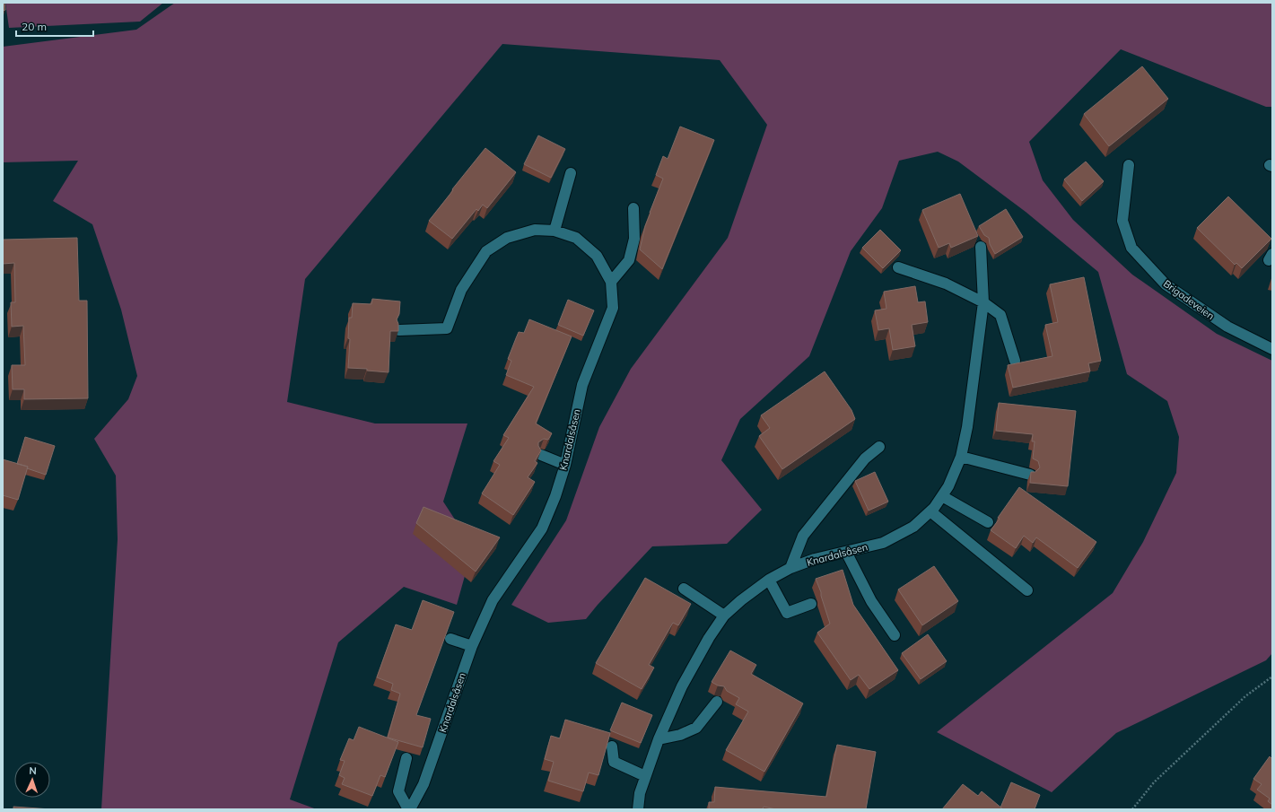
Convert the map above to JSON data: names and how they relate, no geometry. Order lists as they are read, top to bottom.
{
  "streets": {
    "street": ["Brigadeveien", "Knardalsåsen"]
  },
  "scale_bar": "20 m",
  "north": "top"
}
